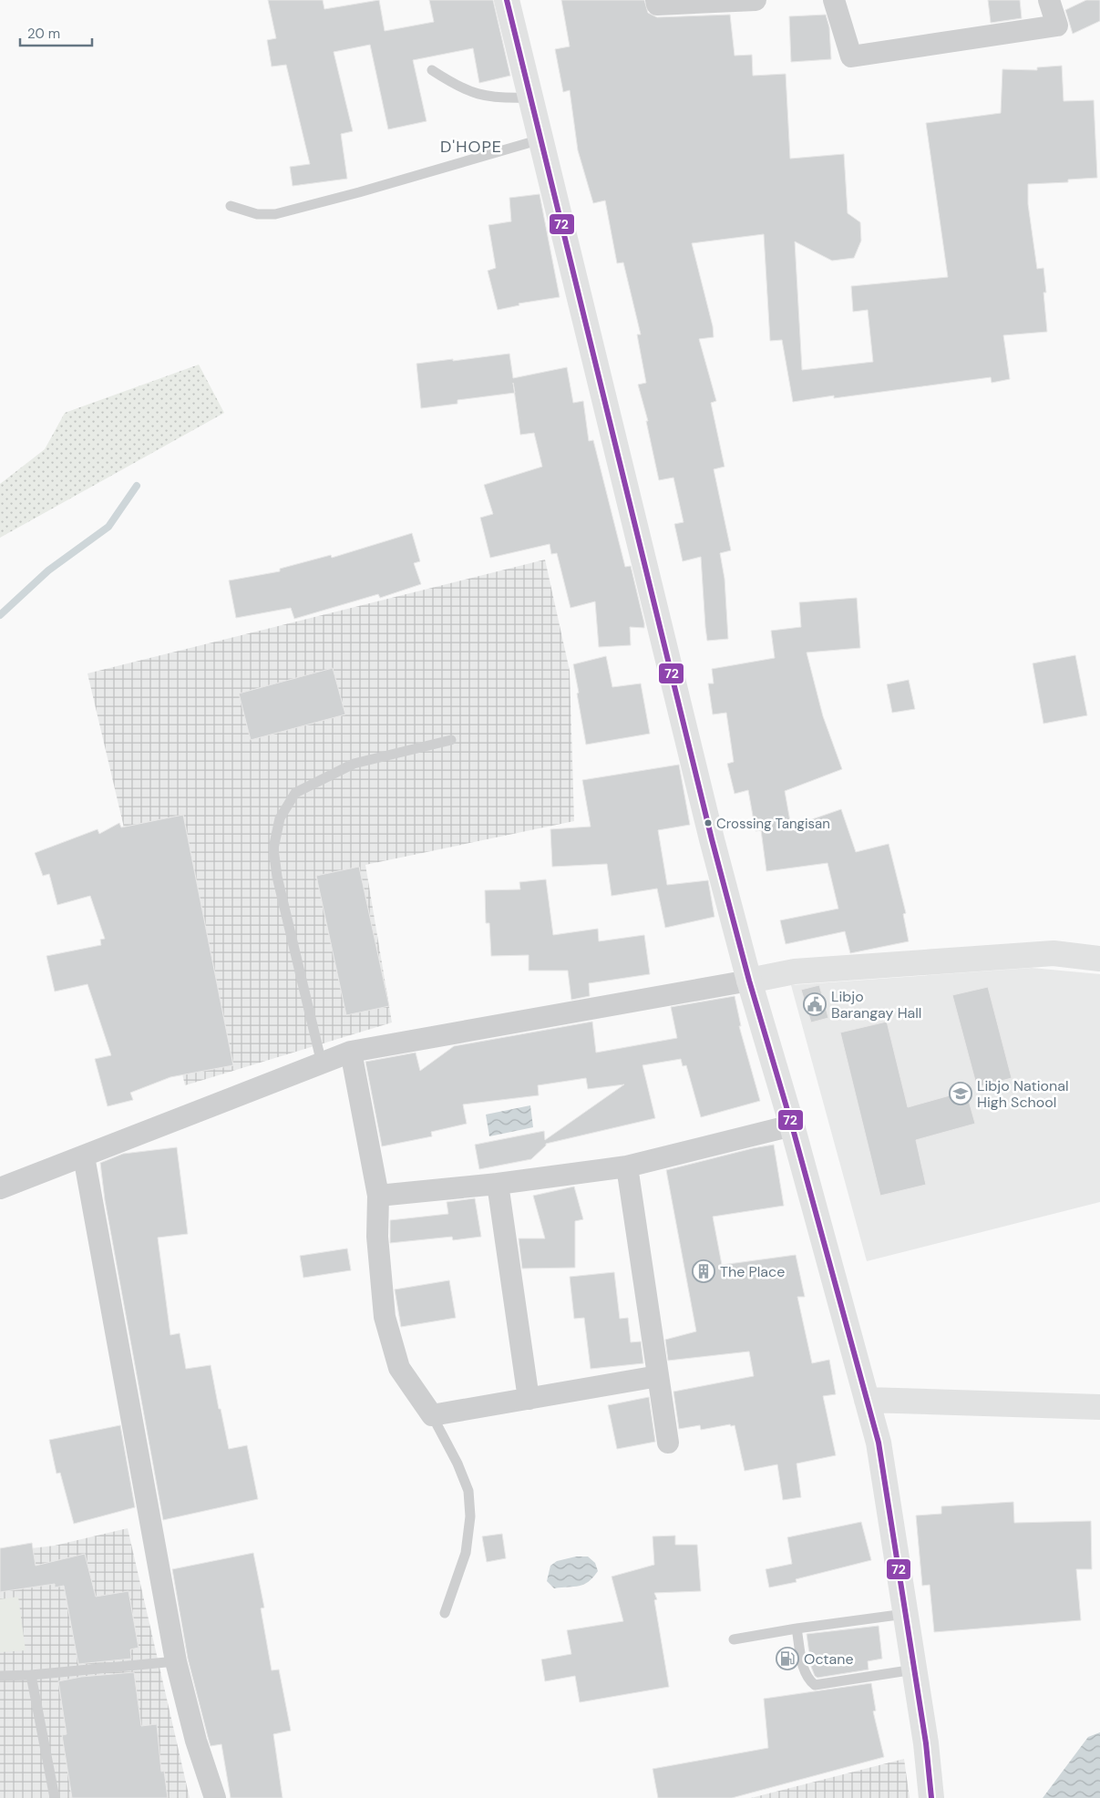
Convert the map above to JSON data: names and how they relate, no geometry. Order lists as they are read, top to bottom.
{
  "districts": ["D'HOPE"],
  "places": {
    "other": ["Crossing Tangisan"],
    "public building": ["Libjo Barangay Hall"],
    "school or university": ["Libjo National High School"],
    "building": ["The Place"],
    "fuel station": ["Octane"]
  },
  "lines": ["transit line 72"],
  "scale_bar": "20 m"
}
